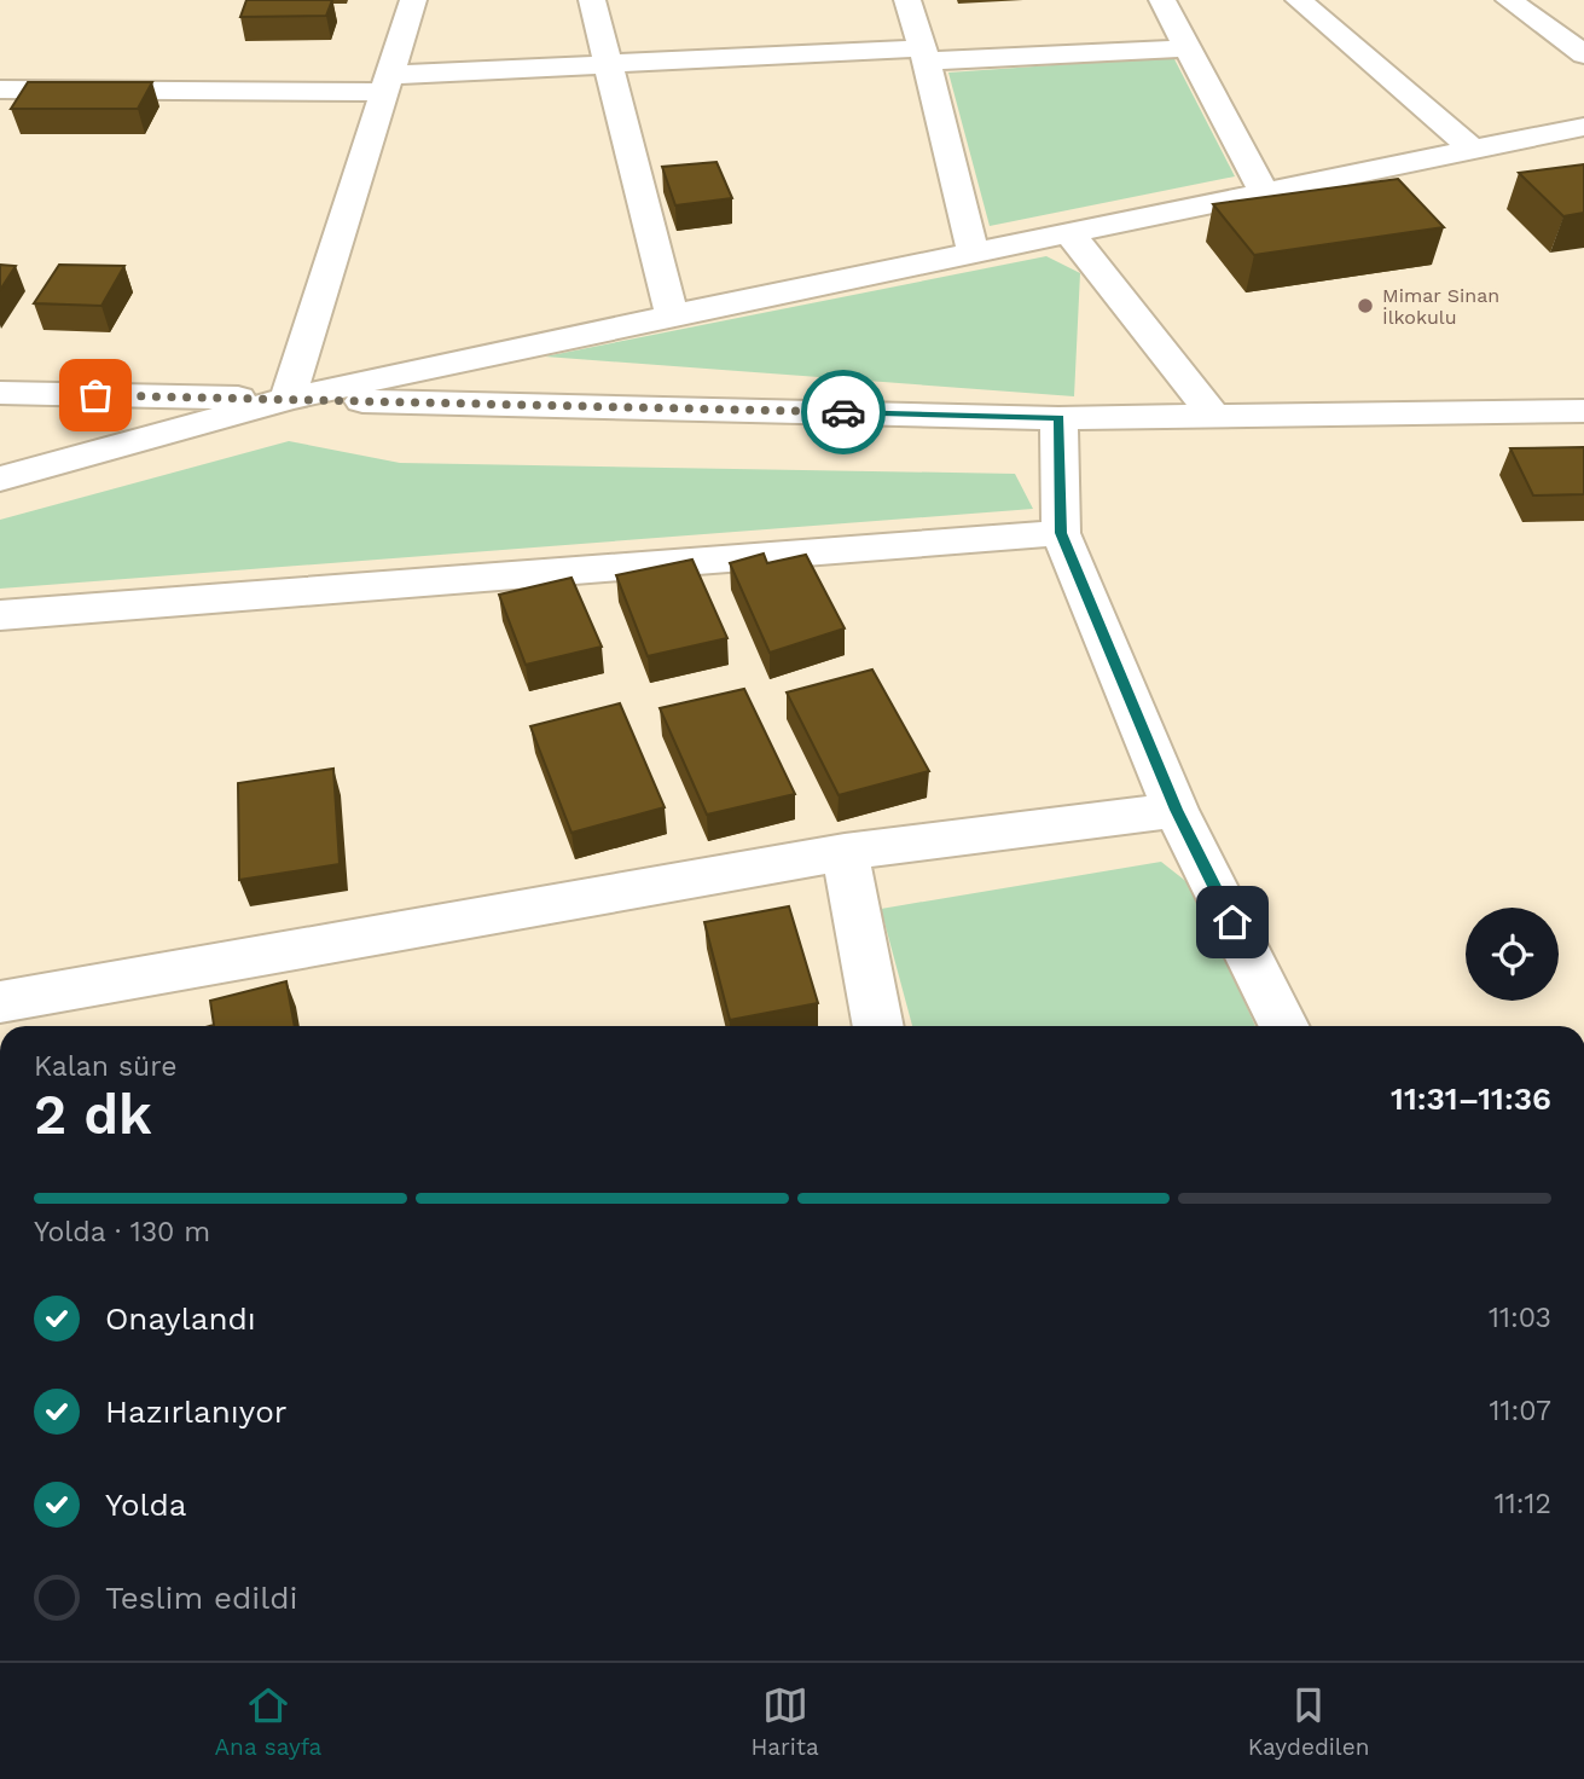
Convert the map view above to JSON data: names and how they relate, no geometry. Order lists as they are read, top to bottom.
{
  "places": ["Mimar Sinan İlkokulu"],
  "page": {
    "heading": ["2 dk", "Kalan süre", "11:31–11:36"],
    "bar": "Yolda · 130 m",
    "list": [
      ["Onaylandı", "11:03"],
      ["Hazırlanıyor", "11:07"],
      ["Yolda", "11:12"],
      "Teslim edildi"
    ],
    "tabs": ["Ana sayfa", "Harita", "Kaydedilen"]
  }
}
